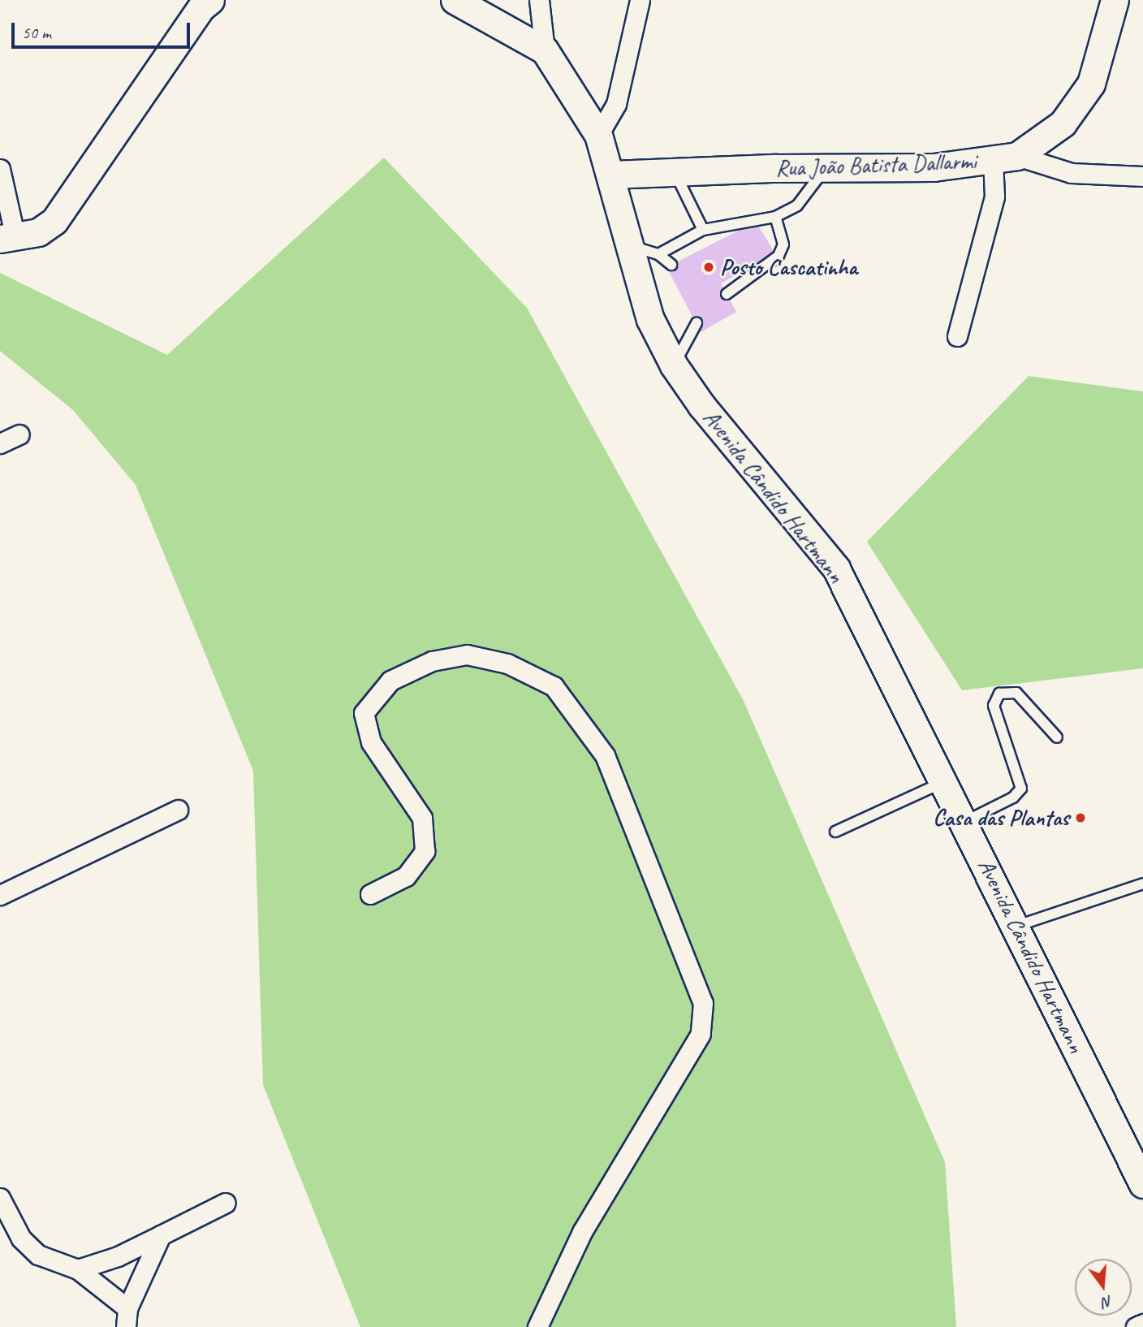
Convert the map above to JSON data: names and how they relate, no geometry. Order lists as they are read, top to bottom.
{
  "streets": {
    "main road": ["Rua João Batista Dallarmi", "Avenida Cândido Hartmann"]
  },
  "crossings": [
    ["Rua João Batista Dallarmi", "Avenida Cândido Hartmann"]
  ],
  "places": ["Posto Cascatinha", "Casa das Plantas"],
  "scale_bar": "50 m",
  "north": "bottom"
}
